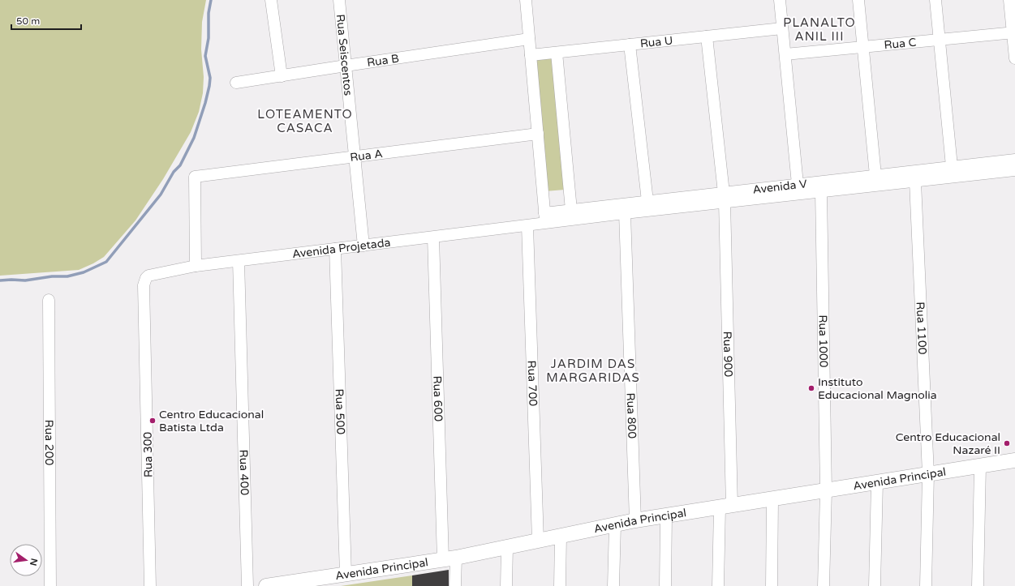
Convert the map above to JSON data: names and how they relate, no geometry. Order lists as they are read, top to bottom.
{
  "streets": {
    "main road": ["Avenida Principal"],
    "street": [
      "Rua U",
      "Rua C",
      "Rua Seiscentos",
      "Rua B",
      "Rua A",
      "Avenida V",
      "Avenida Projetada",
      "Rua 1100",
      "Rua 1000",
      "Rua 900",
      "Rua 700",
      "Rua 600",
      "Rua 500",
      "Rua 800",
      "Rua 200",
      "Rua 300",
      "Rua 400"
    ]
  },
  "crossings": [
    ["Rua U", "Rua 900"],
    ["Rua Seiscentos", "Rua B"],
    ["Rua Seiscentos", "Rua A"],
    ["Rua Seiscentos", "Avenida Projetada"],
    ["Rua A", "Avenida Projetada"],
    ["Avenida V", "Avenida Projetada"],
    ["Avenida V", "Rua 1100"],
    ["Avenida V", "Rua 1000"],
    ["Avenida V", "Rua 900"],
    ["Avenida V", "Rua 800"],
    ["Avenida Projetada", "Rua 700"],
    ["Avenida Projetada", "Rua 600"],
    ["Avenida Projetada", "Rua 500"],
    ["Avenida Projetada", "Rua 300"],
    ["Avenida Projetada", "Rua 400"],
    ["Rua 1100", "Avenida Principal"],
    ["Rua 1000", "Avenida Principal"],
    ["Rua 900", "Avenida Principal"],
    ["Rua 700", "Avenida Principal"],
    ["Rua 600", "Avenida Principal"],
    ["Rua 500", "Avenida Principal"],
    ["Rua 800", "Avenida Principal"]
  ],
  "districts": ["PLANALTO ANIL III", "LOTEAMENTO CASACA", "JARDIM DAS MARGARIDAS"],
  "places": ["Instituto Educacional Magnolia", "Centro Educacional Batista Ltda", "Centro Educacional Nazaré II"],
  "scale_bar": "50 m",
  "north": "right"
}
